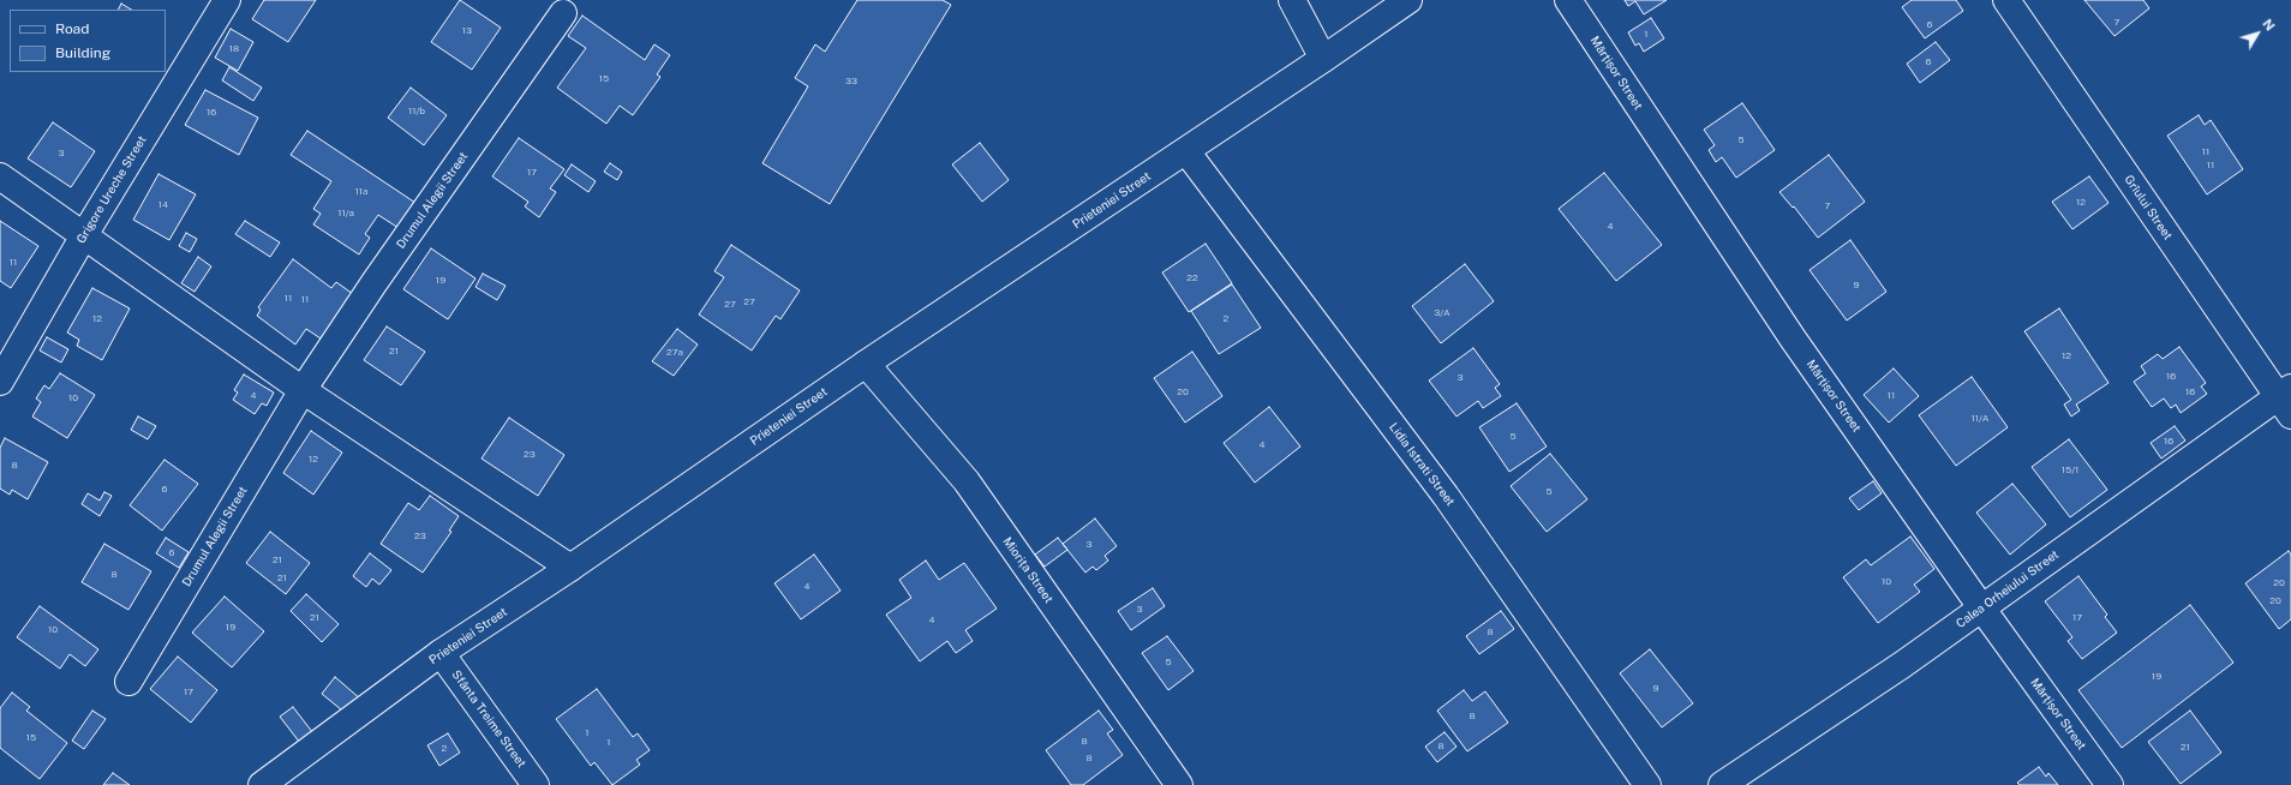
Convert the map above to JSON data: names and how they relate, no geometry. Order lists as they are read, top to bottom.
{
  "streets": {
    "street": [
      "Mărțișor Street",
      "Grigore Ureche Street",
      "Drumul Alegii Street",
      "Prieteniei Street",
      "Grîului Street",
      "Lidia Istrati Street",
      "Miorița Street",
      "Calea Orheiului Street",
      "Sfânta Treime Street"
    ]
  },
  "crossings": [
    ["Mărțișor Street", "Calea Orheiului Street"],
    ["Prieteniei Street", "Lidia Istrati Street"],
    ["Prieteniei Street", "Miorița Street"],
    ["Prieteniei Street", "Sfânta Treime Street"],
    ["Grîului Street", "Calea Orheiului Street"]
  ],
  "house_numbers": [
    "7",
    "6",
    "13",
    "1",
    "18",
    "6",
    "15",
    "33",
    "11/b",
    "16",
    "5",
    "11",
    "3",
    "11",
    "17",
    "11a",
    "12",
    "14",
    "7",
    "11/a",
    "4",
    "11",
    "22",
    "19",
    "9",
    "11",
    "11",
    "27",
    "27",
    "3/A",
    "12",
    "2",
    "21",
    "27a",
    "12",
    "16",
    "3",
    "20",
    "16",
    "4",
    "11",
    "10",
    "11/A",
    "5",
    "16",
    "4",
    "23",
    "12",
    "8",
    "15/1",
    "6",
    "5",
    "23",
    "3",
    "6",
    "21",
    "8",
    "21",
    "10",
    "20",
    "4",
    "20",
    "3",
    "21",
    "17",
    "4",
    "19",
    "10",
    "8",
    "5",
    "19",
    "9",
    "17",
    "8",
    "1",
    "15",
    "8",
    "1",
    "8",
    "21",
    "2",
    "8"
  ],
  "legend": ["Road", "Building"],
  "north": "top right"
}
